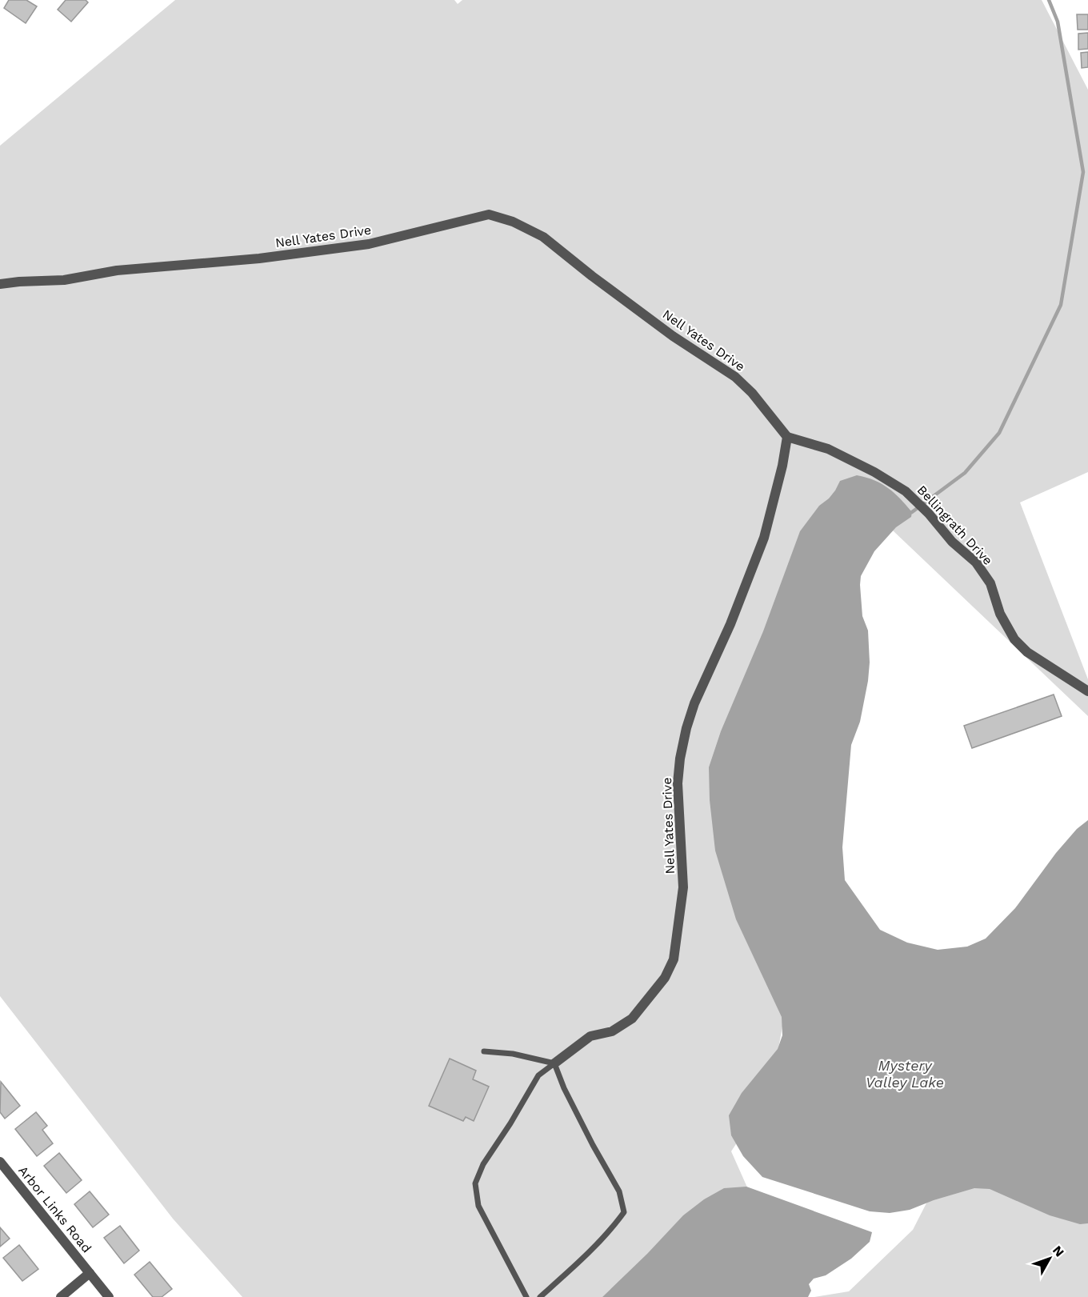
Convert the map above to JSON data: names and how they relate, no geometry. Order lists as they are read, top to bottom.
{
  "streets": {
    "street": ["Nell Yates Drive", "Bellingrath Drive", "Arbor Links Road"]
  },
  "crossings": [
    ["Nell Yates Drive", "Bellingrath Drive"]
  ],
  "water": ["Mystery Valley Lake"],
  "north": "top right"
}
